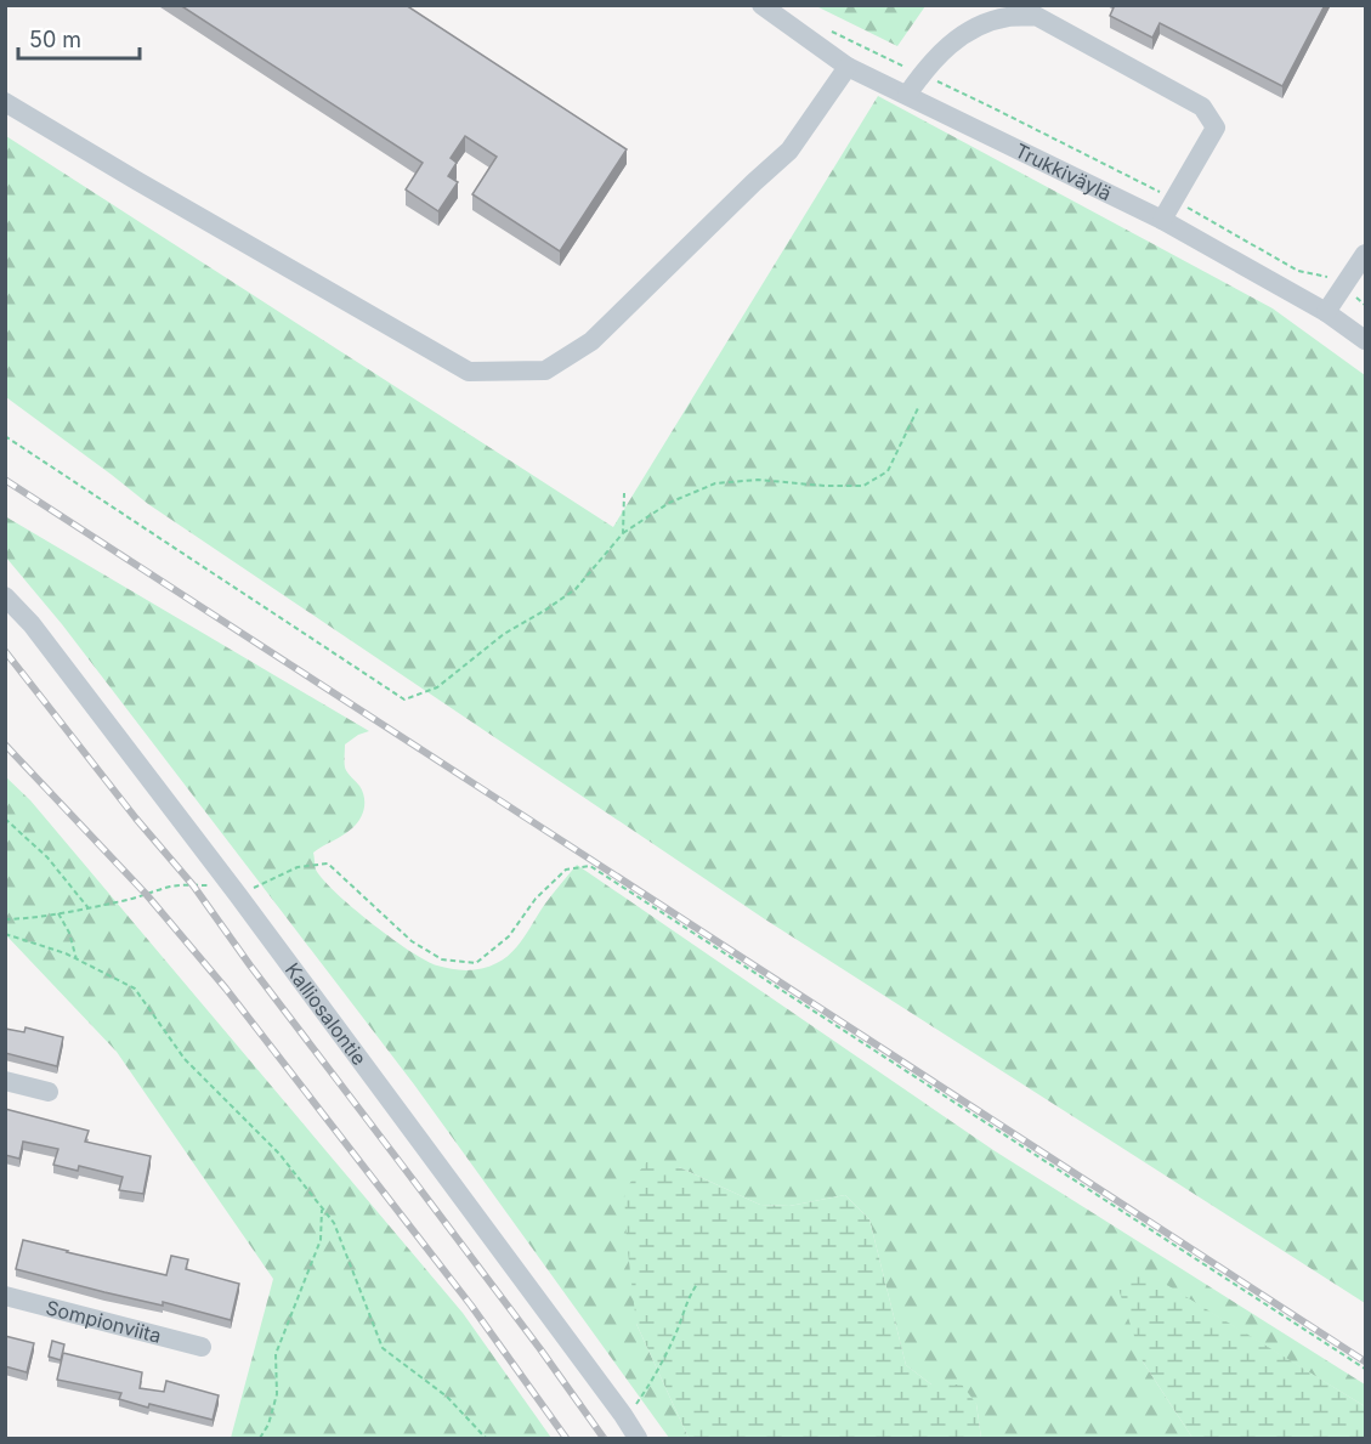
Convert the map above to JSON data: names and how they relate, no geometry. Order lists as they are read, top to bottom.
{
  "streets": {
    "street": ["Trukkiväylä", "Kalliosalontie", "Sompionviita"]
  },
  "scale_bar": "50 m"
}
